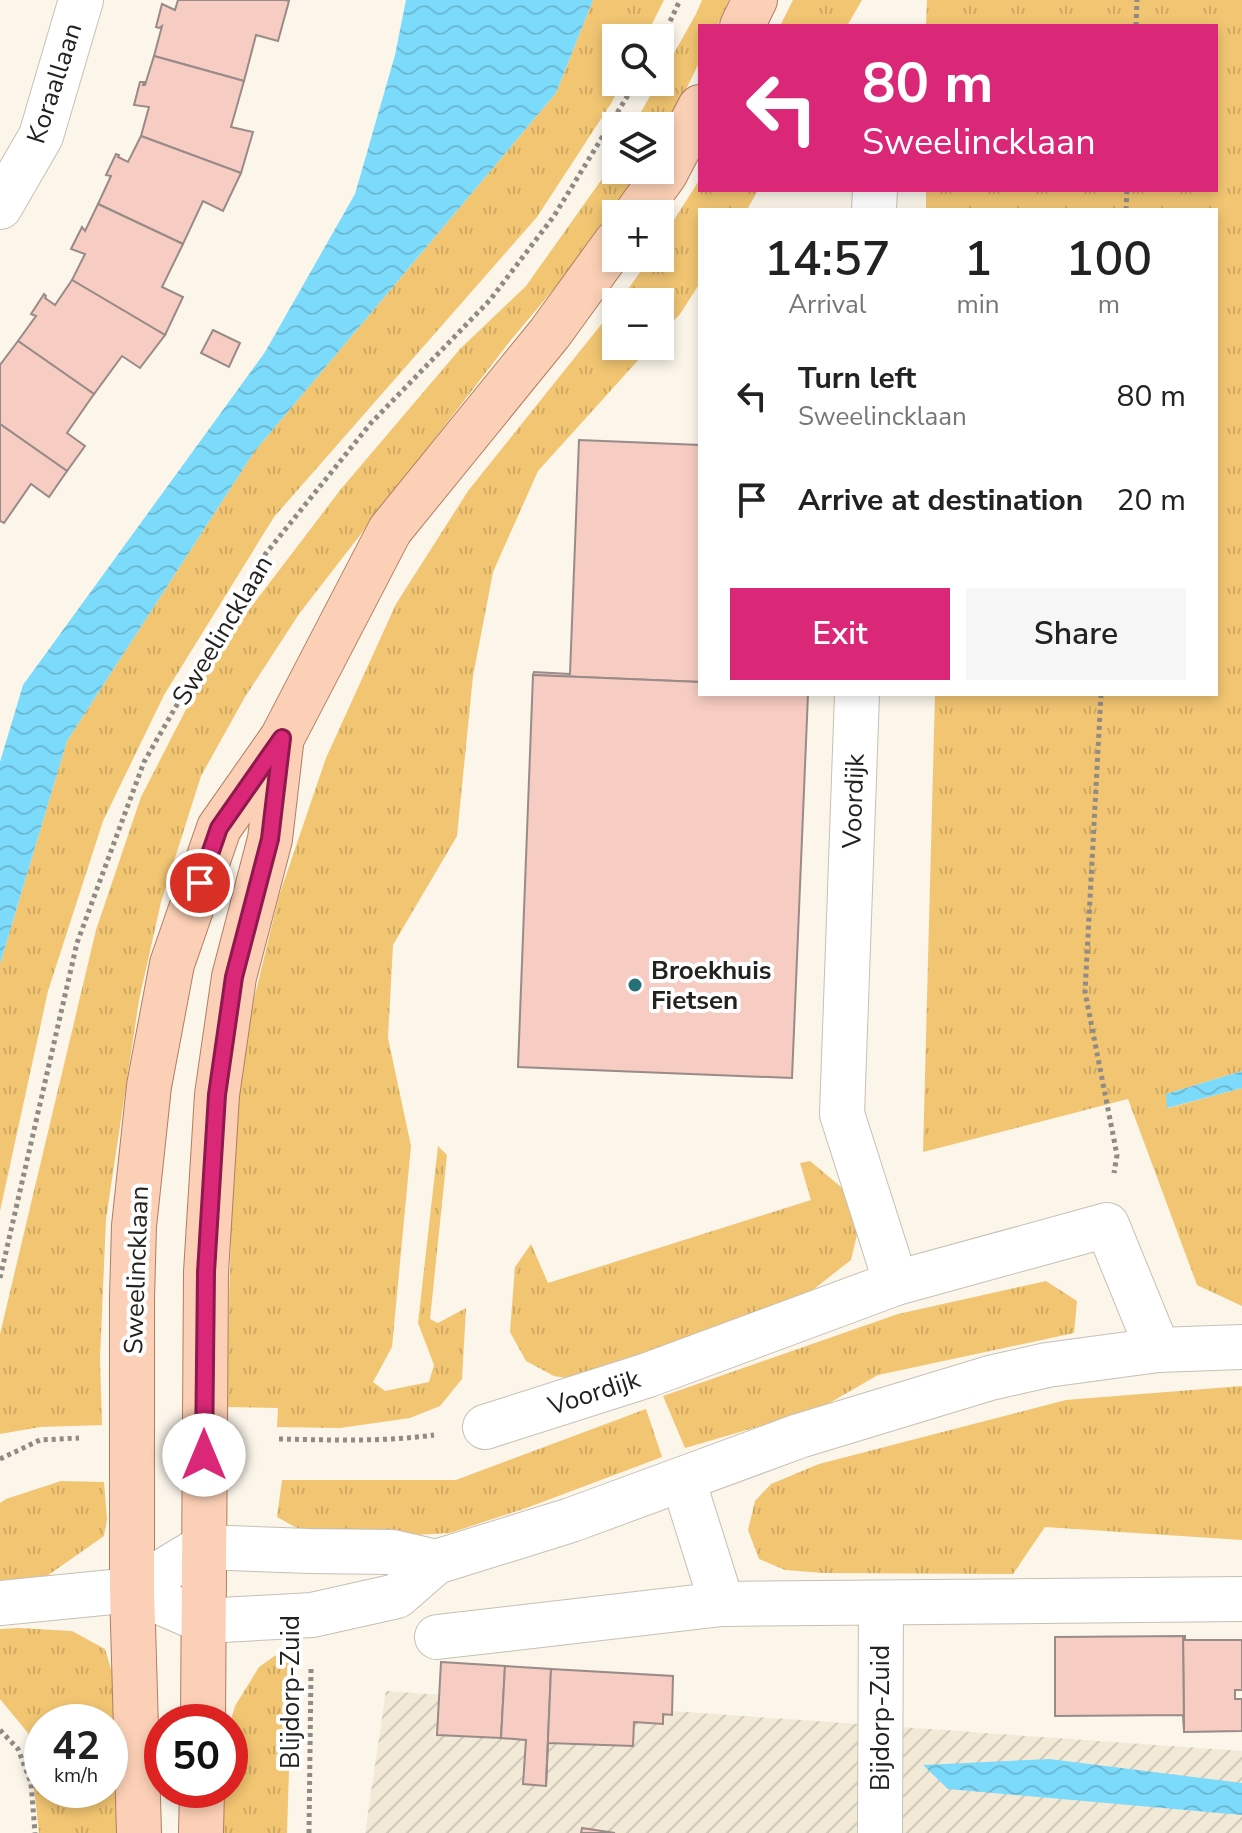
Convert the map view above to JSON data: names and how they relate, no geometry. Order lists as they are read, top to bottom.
{
  "streets": {
    "main road": ["Sweelincklaan"],
    "street": ["Koraallaan", "Voordijk", "Bijdorp-Zuid"],
    "path": ["Blijdorp-Zuid"]
  },
  "places": ["Broekhuis Fietsen"],
  "page": {
    "map_buttons": ["+", "−"],
    "turn": ["80 m", "Sweelincklaan"],
    "eta": [
      "14:57",
      "Arrival",
      "1",
      "min",
      "100",
      "m"
    ],
    "list": [
      {
        "name": "Turn left",
        "note": "Sweelincklaan",
        "value": "80 m"
      },
      {
        "name": "Arrive at destination",
        "value": "20 m"
      }
    ],
    "buttons": ["Exit", "Share"],
    "speed": "42 km/h",
    "limit": "50"
  }
}
